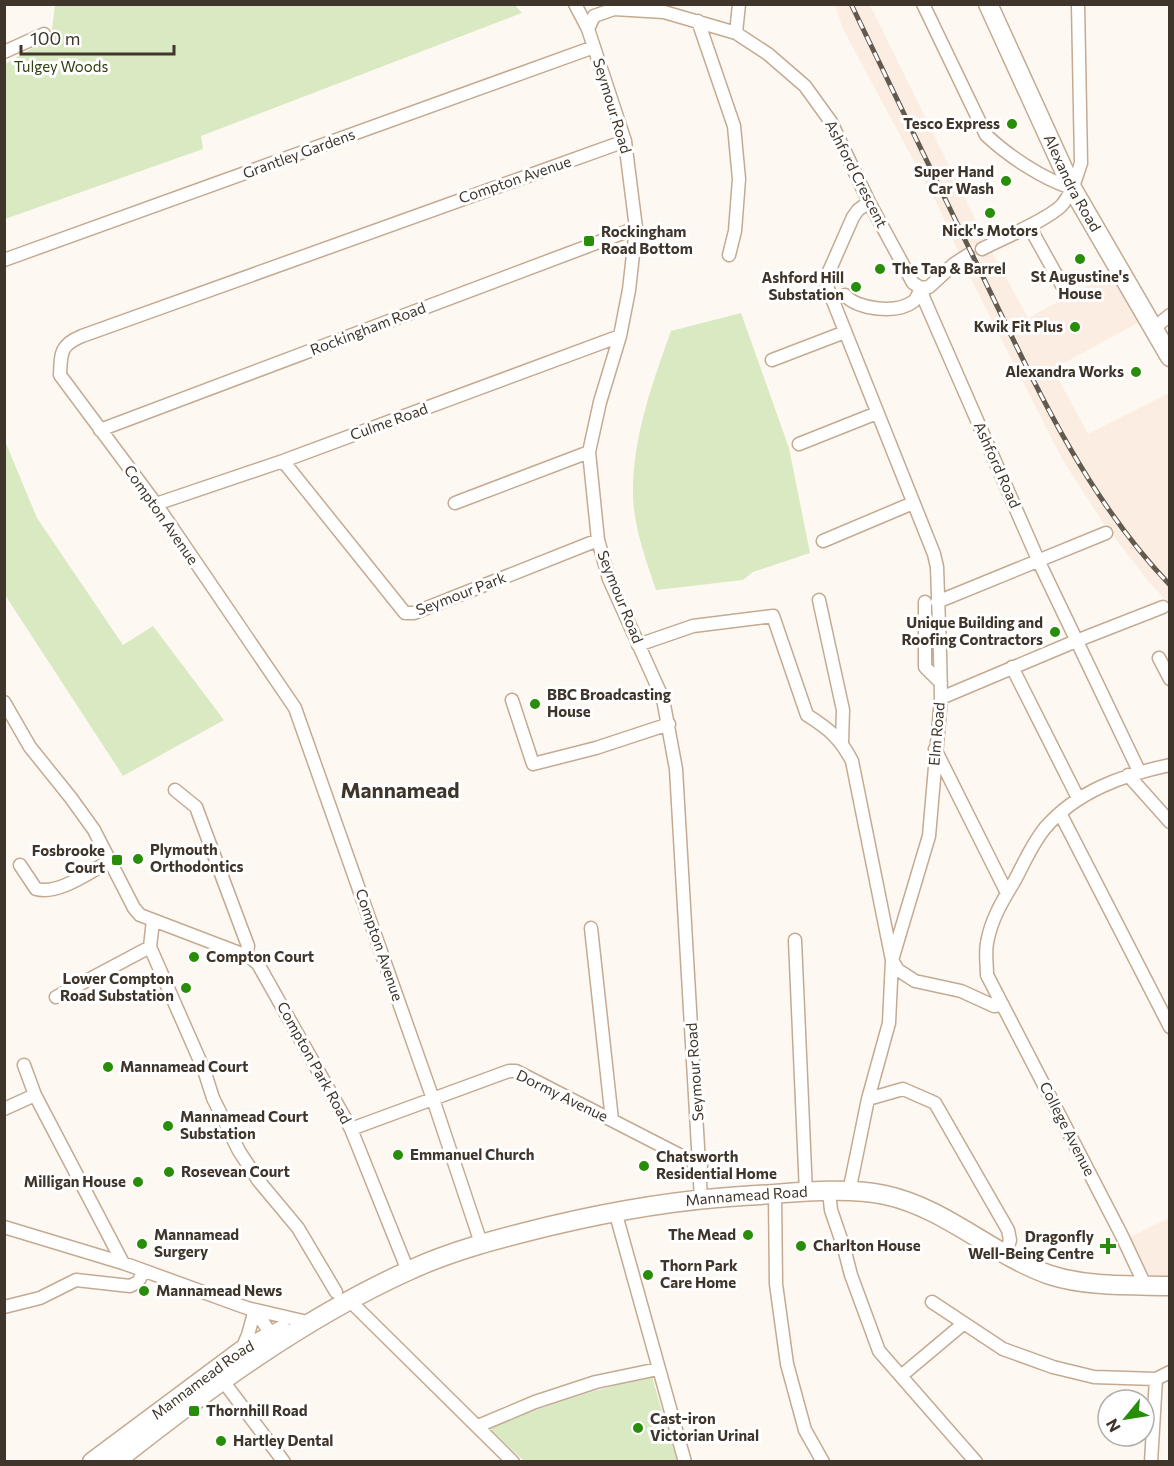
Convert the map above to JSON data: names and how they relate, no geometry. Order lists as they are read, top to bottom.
{
  "streets": {
    "main road": ["Alexandra Road", "Mannamead Road"],
    "street": [
      "Seymour Road",
      "Grantley Gardens",
      "Ashford Crescent",
      "Compton Avenue",
      "Rockingham Road",
      "Culme Road",
      "Ashford Road",
      "Seymour Park",
      "Elm Road",
      "Compton Park Road",
      "Dormy Avenue",
      "College Avenue"
    ]
  },
  "crossings": [
    ["Seymour Road", "Grantley Gardens"],
    ["Seymour Road", "Ashford Crescent"],
    ["Seymour Road", "Compton Avenue"],
    ["Seymour Road", "Rockingham Road"],
    ["Seymour Road", "Culme Road"],
    ["Seymour Road", "Seymour Park"],
    ["Seymour Road", "Dormy Avenue"],
    ["Seymour Road", "Mannamead Road"],
    ["Ashford Crescent", "Ashford Road"],
    ["Ashford Crescent", "Elm Road"],
    ["Compton Avenue", "Rockingham Road"],
    ["Compton Avenue", "Culme Road"],
    ["Compton Avenue", "Dormy Avenue"],
    ["Compton Avenue", "Mannamead Road"],
    ["Culme Road", "Seymour Park"],
    ["Elm Road", "Mannamead Road"],
    ["Compton Park Road", "Dormy Avenue"],
    ["Compton Park Road", "Mannamead Road"],
    ["College Avenue", "Mannamead Road"]
  ],
  "districts": ["Mannamead"],
  "parks": ["Tulgey Woods"],
  "places": {
    "other": [
      "Tesco Express",
      "Super Hand Car Wash",
      "Nick's Motors",
      "St Augustine's House",
      "The Tap & Barrel",
      "Ashford Hill Substation",
      "Kwik Fit Plus",
      "Alexandra Works",
      "Unique Building and Roofing Contractors",
      "BBC Broadcasting House",
      "Plymouth Orthodontics",
      "Compton Court",
      "Lower Compton Road Substation",
      "Mannamead Court",
      "Mannamead Court Substation",
      "Emmanuel Church",
      "Chatsworth Residential Home",
      "Rosevean Court",
      "Milligan House",
      "The Mead",
      "Mannamead Surgery",
      "Charlton House",
      "Thorn Park Care Home",
      "Mannamead News",
      "Cast-iron Victorian Urinal",
      "Hartley Dental"
    ],
    "transit": ["Rockingham Road Bottom", "Fosbrooke Court", "Thornhill Road"],
    "health": ["Dragonfly Well-Being Centre"]
  },
  "scale_bar": "100 m",
  "north": "bottom left"
}
